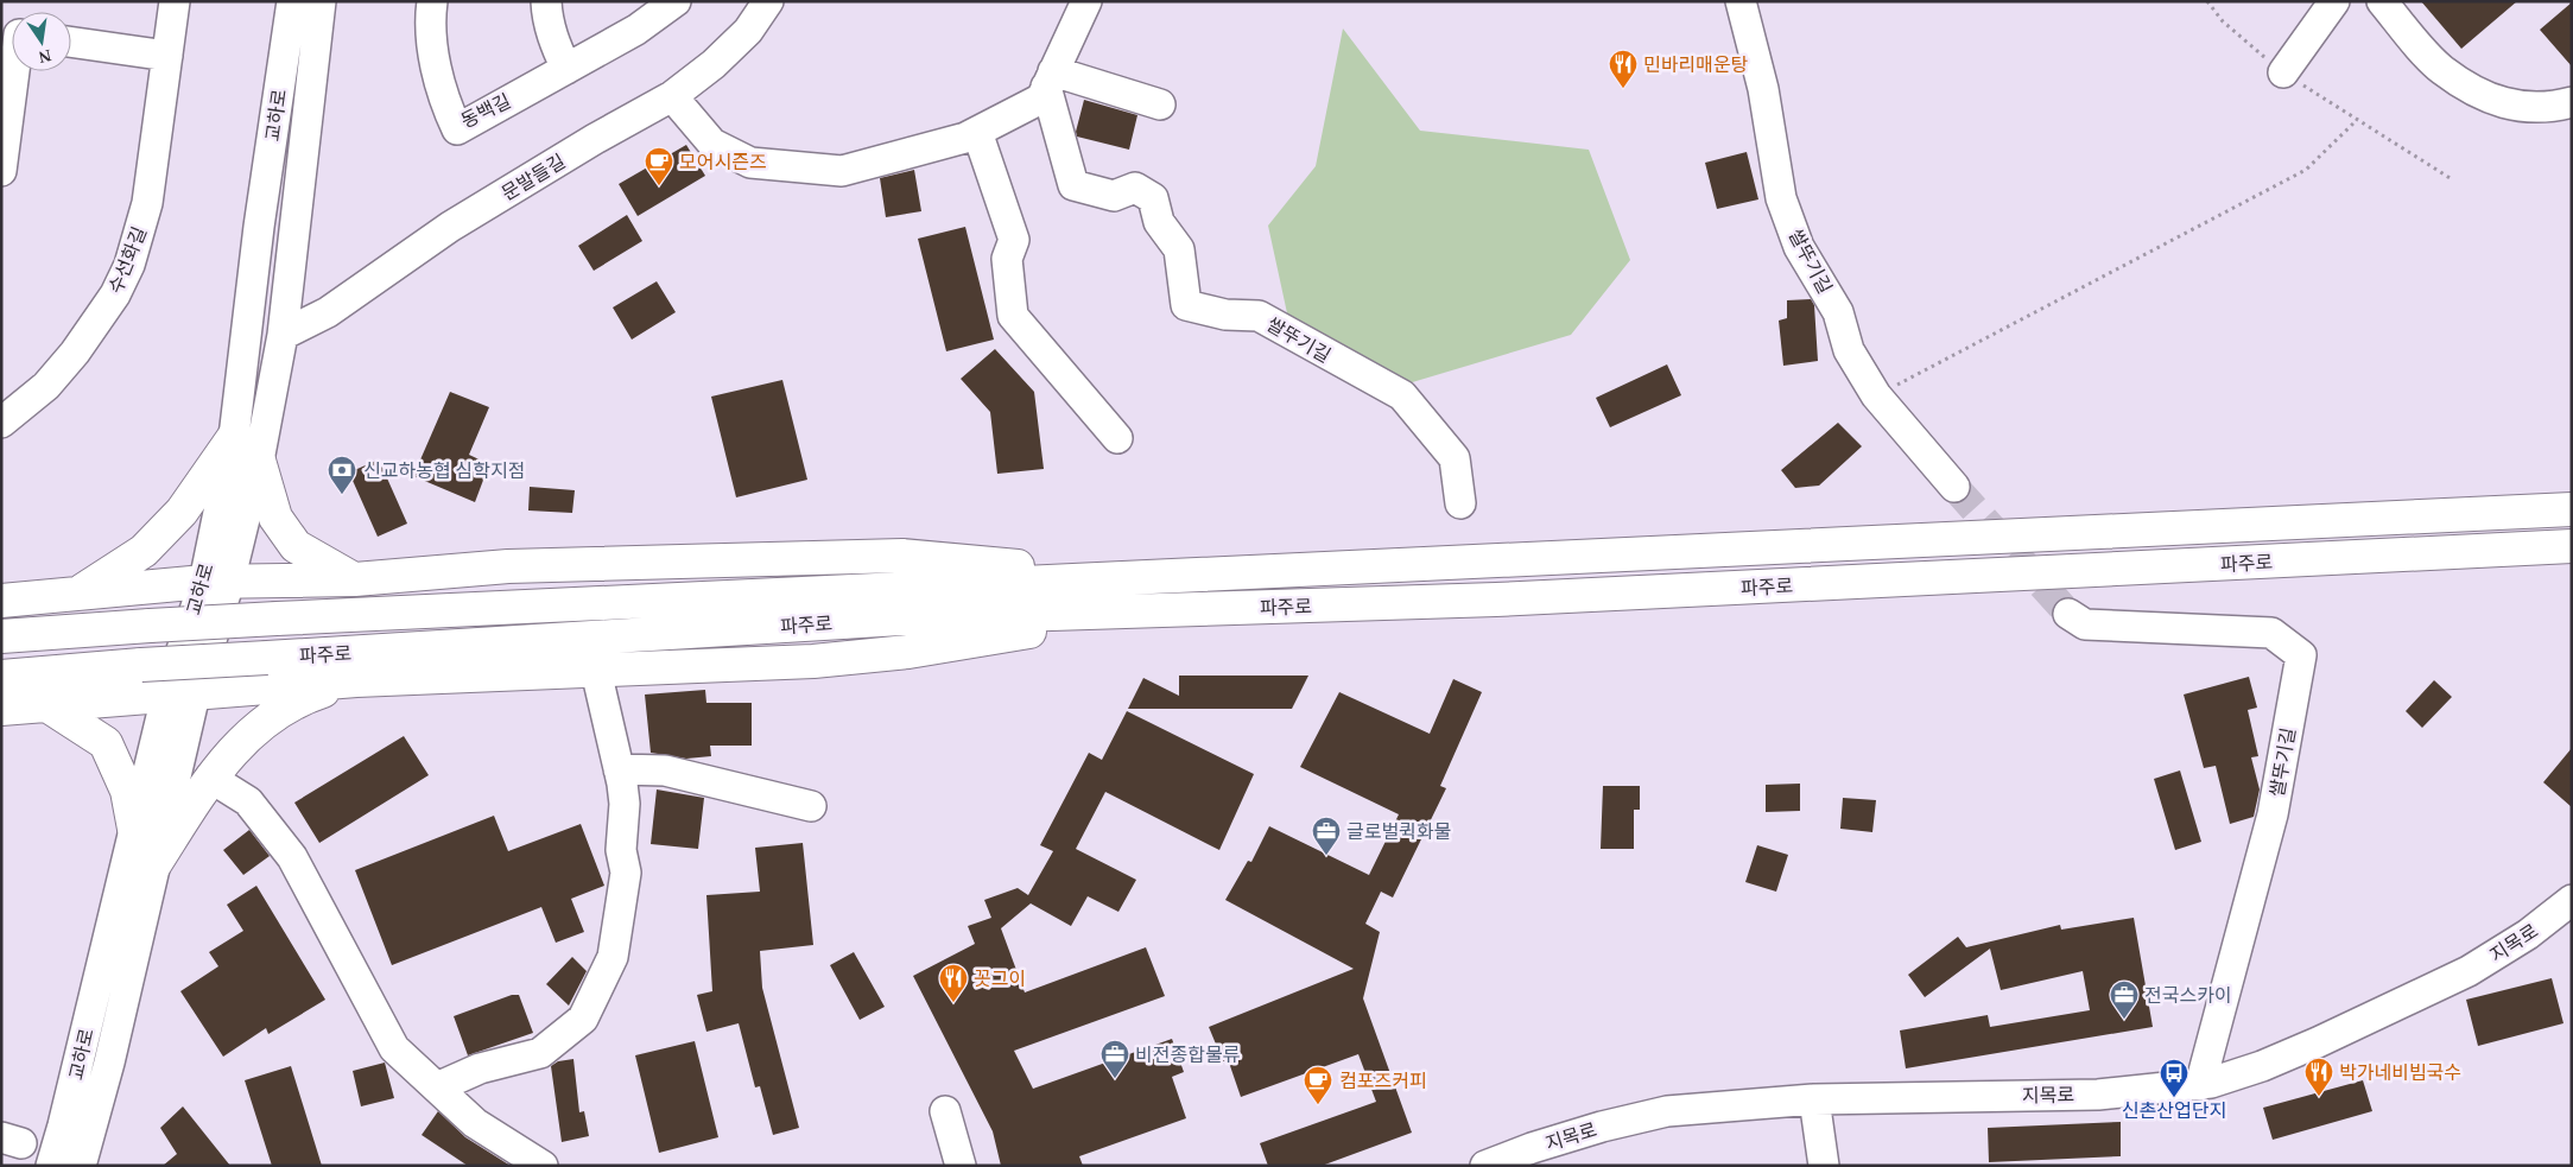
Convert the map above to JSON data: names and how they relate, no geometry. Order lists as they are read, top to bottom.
{
  "streets": {
    "main road": ["파주로"],
    "street": [
      "동백길",
      "교하로",
      "문발들길",
      "수선화길",
      "쌀뚜기길",
      "지목로"
    ]
  },
  "crossings": [
    ["교하로", "문발들길"],
    ["쌀뚜기길", "지목로"]
  ],
  "places": {
    "restaurant": ["민바리매운탕", "꼿그이", "박가네비빔국수"],
    "cafe": ["모어시즌즈", "컴포즈커피"],
    "bank": ["신교하농협 심학지점"],
    "office": ["글로벌퀵화물", "전국스카이", "비전종합물류"],
    "bus stop": ["신촌산업단지"]
  },
  "north": "bottom"
}
